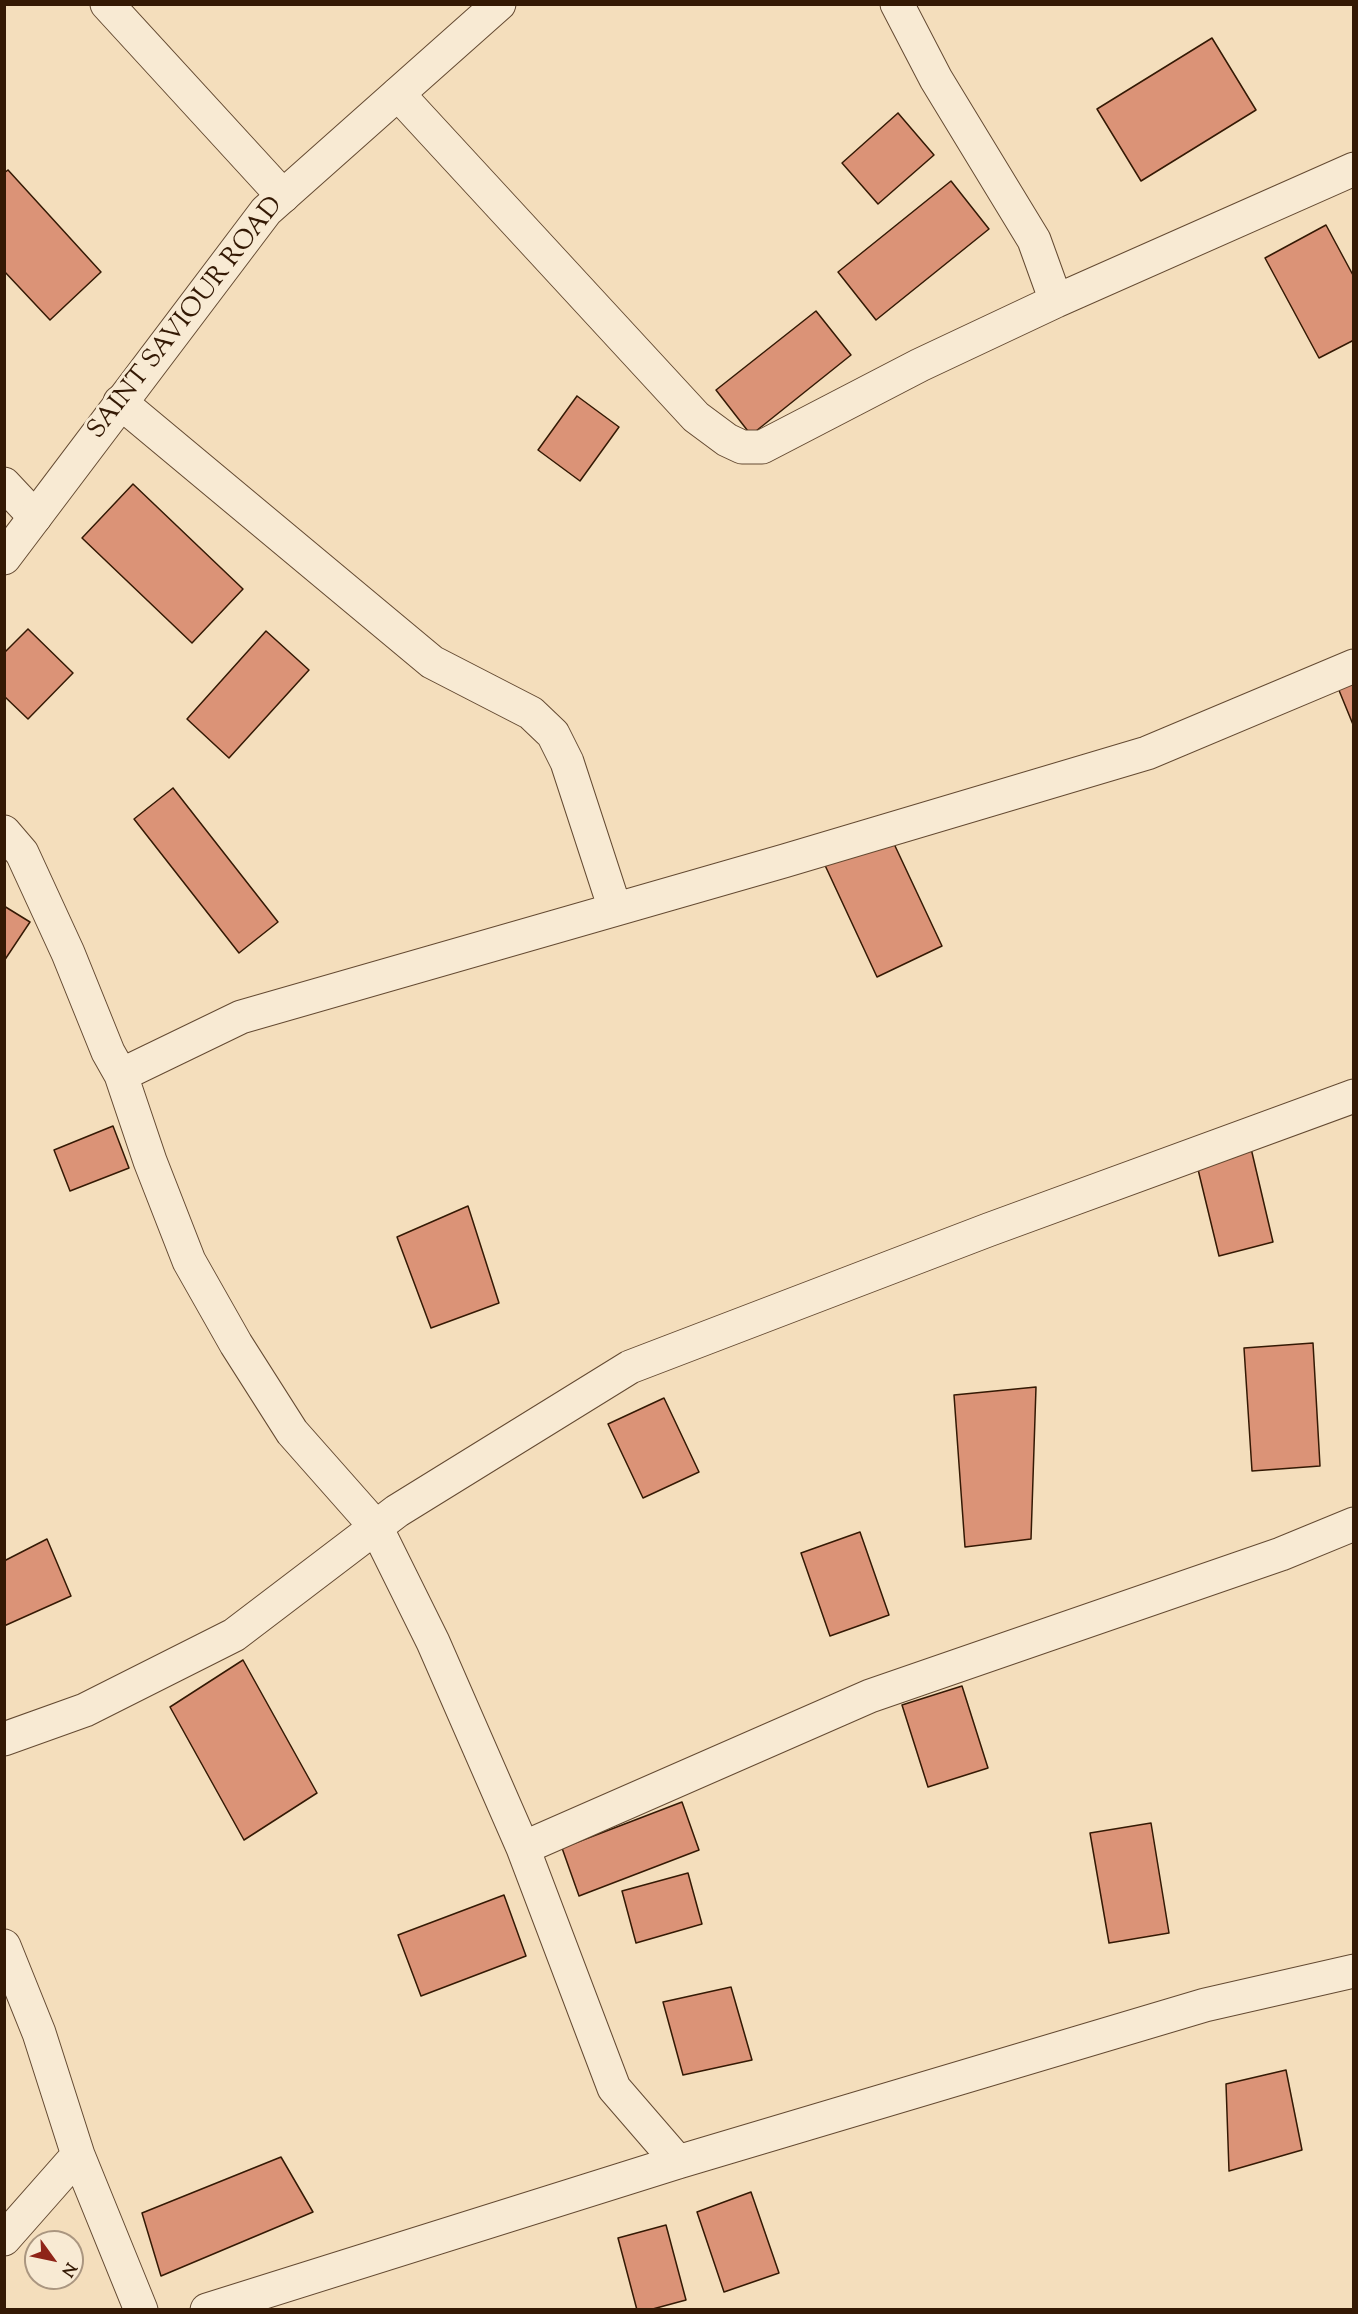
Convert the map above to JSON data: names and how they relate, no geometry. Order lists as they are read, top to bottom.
{
  "streets": {
    "street": ["SAINT SAVIOUR ROAD"]
  },
  "north": "bottom right"
}
